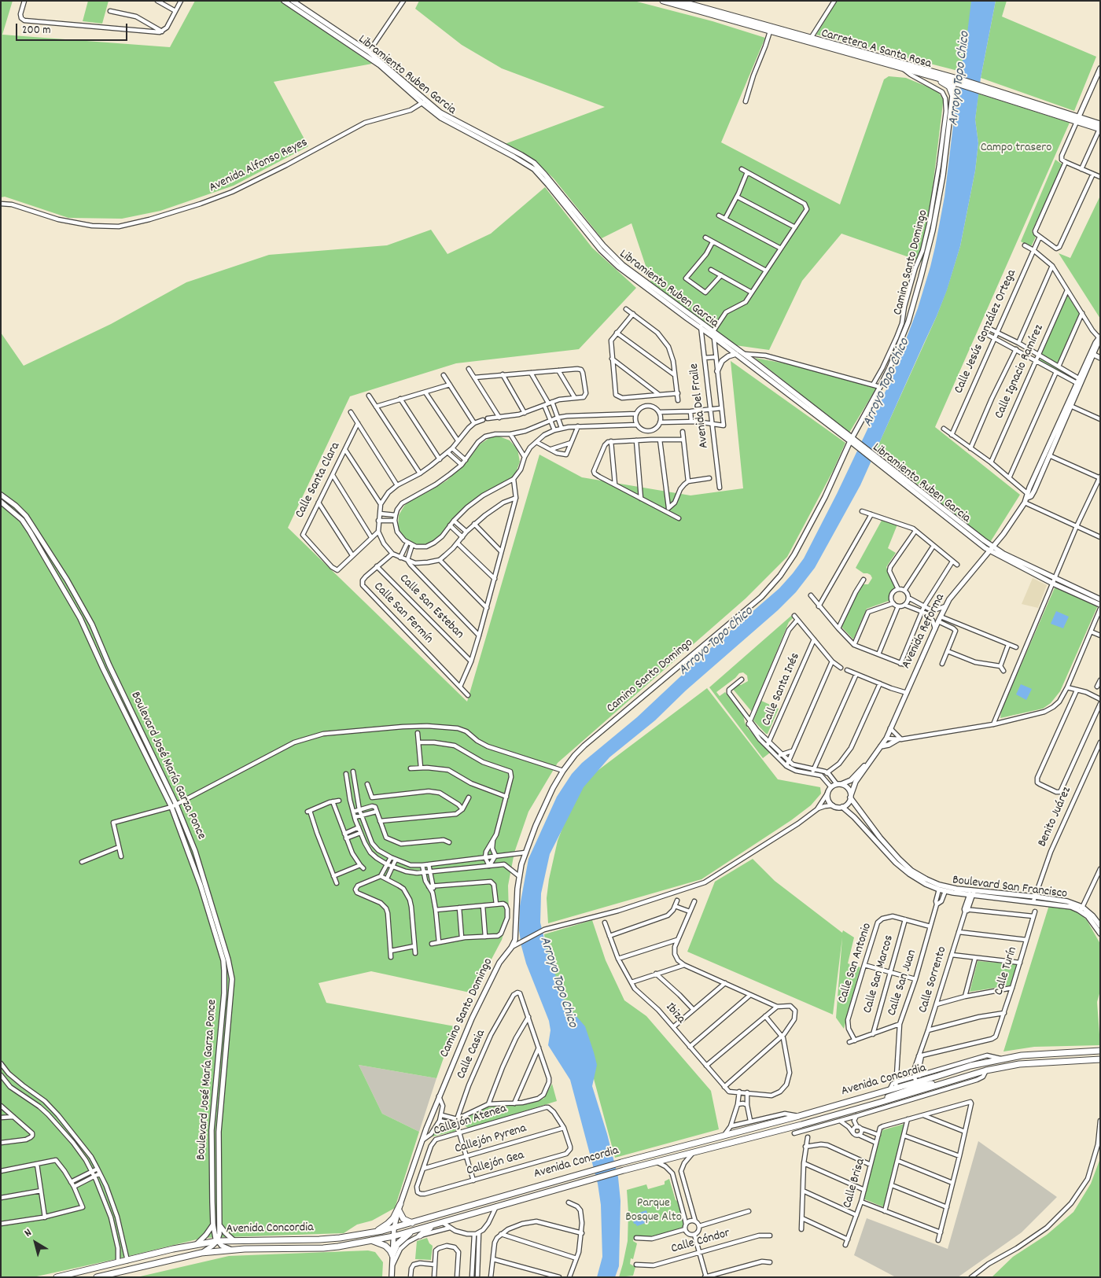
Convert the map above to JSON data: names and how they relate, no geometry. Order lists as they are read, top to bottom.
{
  "streets": {
    "main road": ["Carretera A Santa Rosa", "Avenida Concordia"],
    "street": [
      "Libramiento Ruben Garcia",
      "Avenida Alfonso Reyes",
      "Camino Santo Domingo",
      "Calle Jesús González Ortega",
      "Calle Ignacio Ramírez",
      "Avenida Del Fraile",
      "Calle Santa Clara",
      "Calle San Esteban",
      "Calle San Fermín",
      "Avenida Reforma",
      "Calle Santa Inés",
      "Boulevard José María Garza Ponce",
      "Benito Juárez",
      "Boulevard San Francisco",
      "Calle San Antonio",
      "Calle Turín",
      "Calle San Marcos",
      "Calle Sorrento",
      "Calle San Juan",
      "Ibiza",
      "Calle Casia",
      "Callejón Atenea",
      "Callejón Pyrena",
      "Callejón Gea",
      "Calle Brisa",
      "Calle Cóndor"
    ]
  },
  "crossings": [
    ["Carretera A Santa Rosa", "Camino Santo Domingo"],
    ["Libramiento Ruben Garcia", "Avenida Alfonso Reyes"],
    ["Libramiento Ruben Garcia", "Camino Santo Domingo"],
    ["Libramiento Ruben Garcia", "Avenida Del Fraile"],
    ["Libramiento Ruben Garcia", "Avenida Reforma"],
    ["Camino Santo Domingo", "Avenida Concordia"],
    ["Calle San Esteban", "Calle San Fermín"],
    ["Avenida Reforma", "Boulevard San Francisco"],
    ["Boulevard José María Garza Ponce", "Avenida Concordia"],
    ["Benito Juárez", "Boulevard San Francisco"],
    ["Boulevard San Francisco", "Calle Sorrento"],
    ["Boulevard San Francisco", "Calle San Juan"],
    ["Calle San Antonio", "Calle San Marcos"],
    ["Calle San Antonio", "Calle San Juan"],
    ["Calle Turín", "Calle Sorrento"],
    ["Calle Sorrento", "Avenida Concordia"],
    ["Calle San Juan", "Avenida Concordia"],
    ["Calle Casia", "Callejón Atenea"],
    ["Calle Casia", "Callejón Pyrena"],
    ["Calle Casia", "Callejón Gea"],
    ["Callejón Atenea", "Callejón Pyrena"],
    ["Callejón Atenea", "Callejón Gea"],
    ["Callejón Pyrena", "Callejón Gea"]
  ],
  "water": ["Arroyo Topo Chico"],
  "parks": ["Campo trasero", "Parque Bosque Alto"],
  "scale_bar": "200 m",
  "north": "top left"
}
